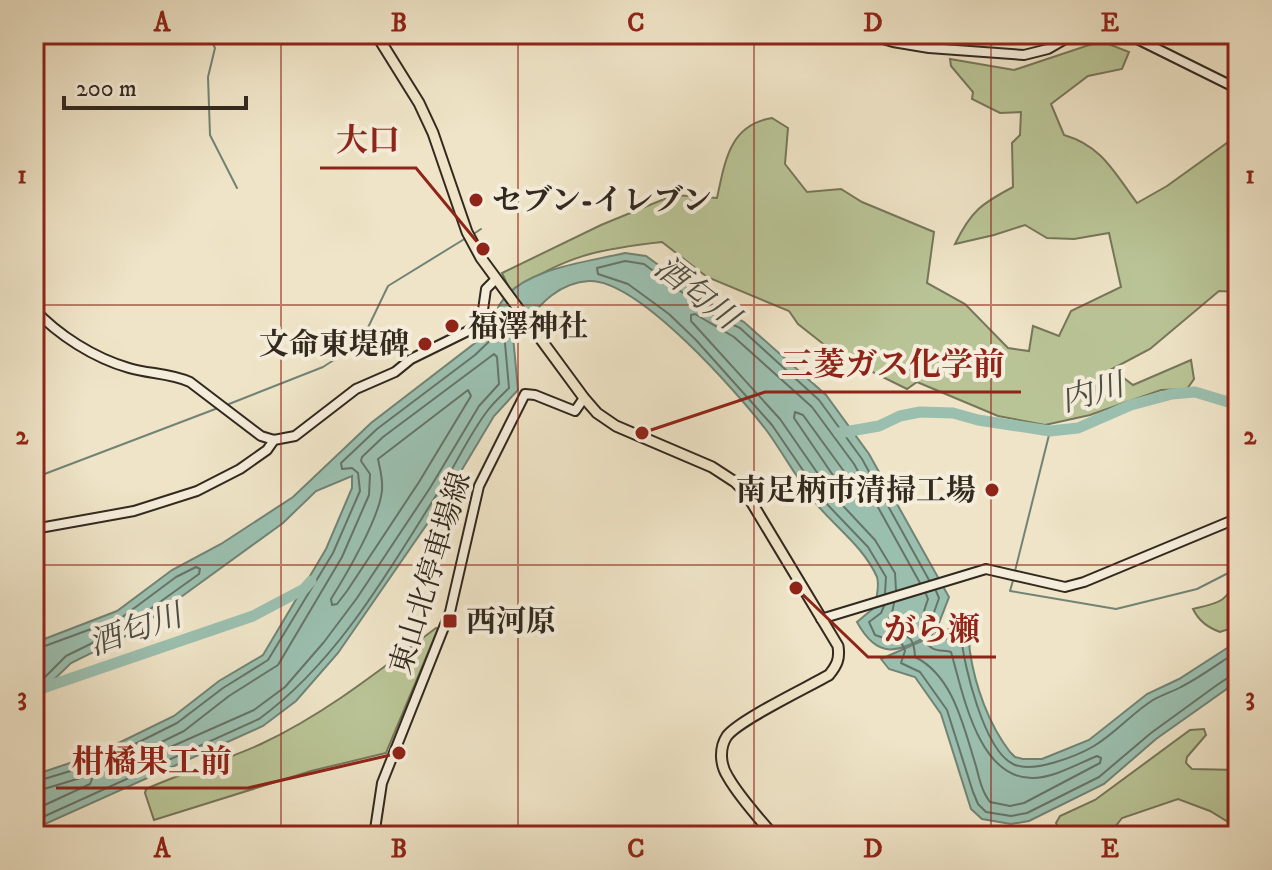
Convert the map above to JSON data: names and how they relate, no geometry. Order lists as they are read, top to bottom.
{
  "streets": {
    "main road": ["東山北停車場線"]
  },
  "water": ["酒匂川", "内川"],
  "places": {
    "other": [
      "セブン-イレブン",
      "大口",
      "福澤神社",
      "文命東堤碑",
      "三菱ガス化学前",
      "南足柄市清掃工場",
      "がら瀬",
      "柑橘果工前"
    ],
    "transit": ["西河原"]
  },
  "scale_bar": "200 m",
  "grid": {
    "columns": [
      "A",
      "B",
      "C",
      "D",
      "E"
    ],
    "rows": ["1", "2", "3"]
  }
}
